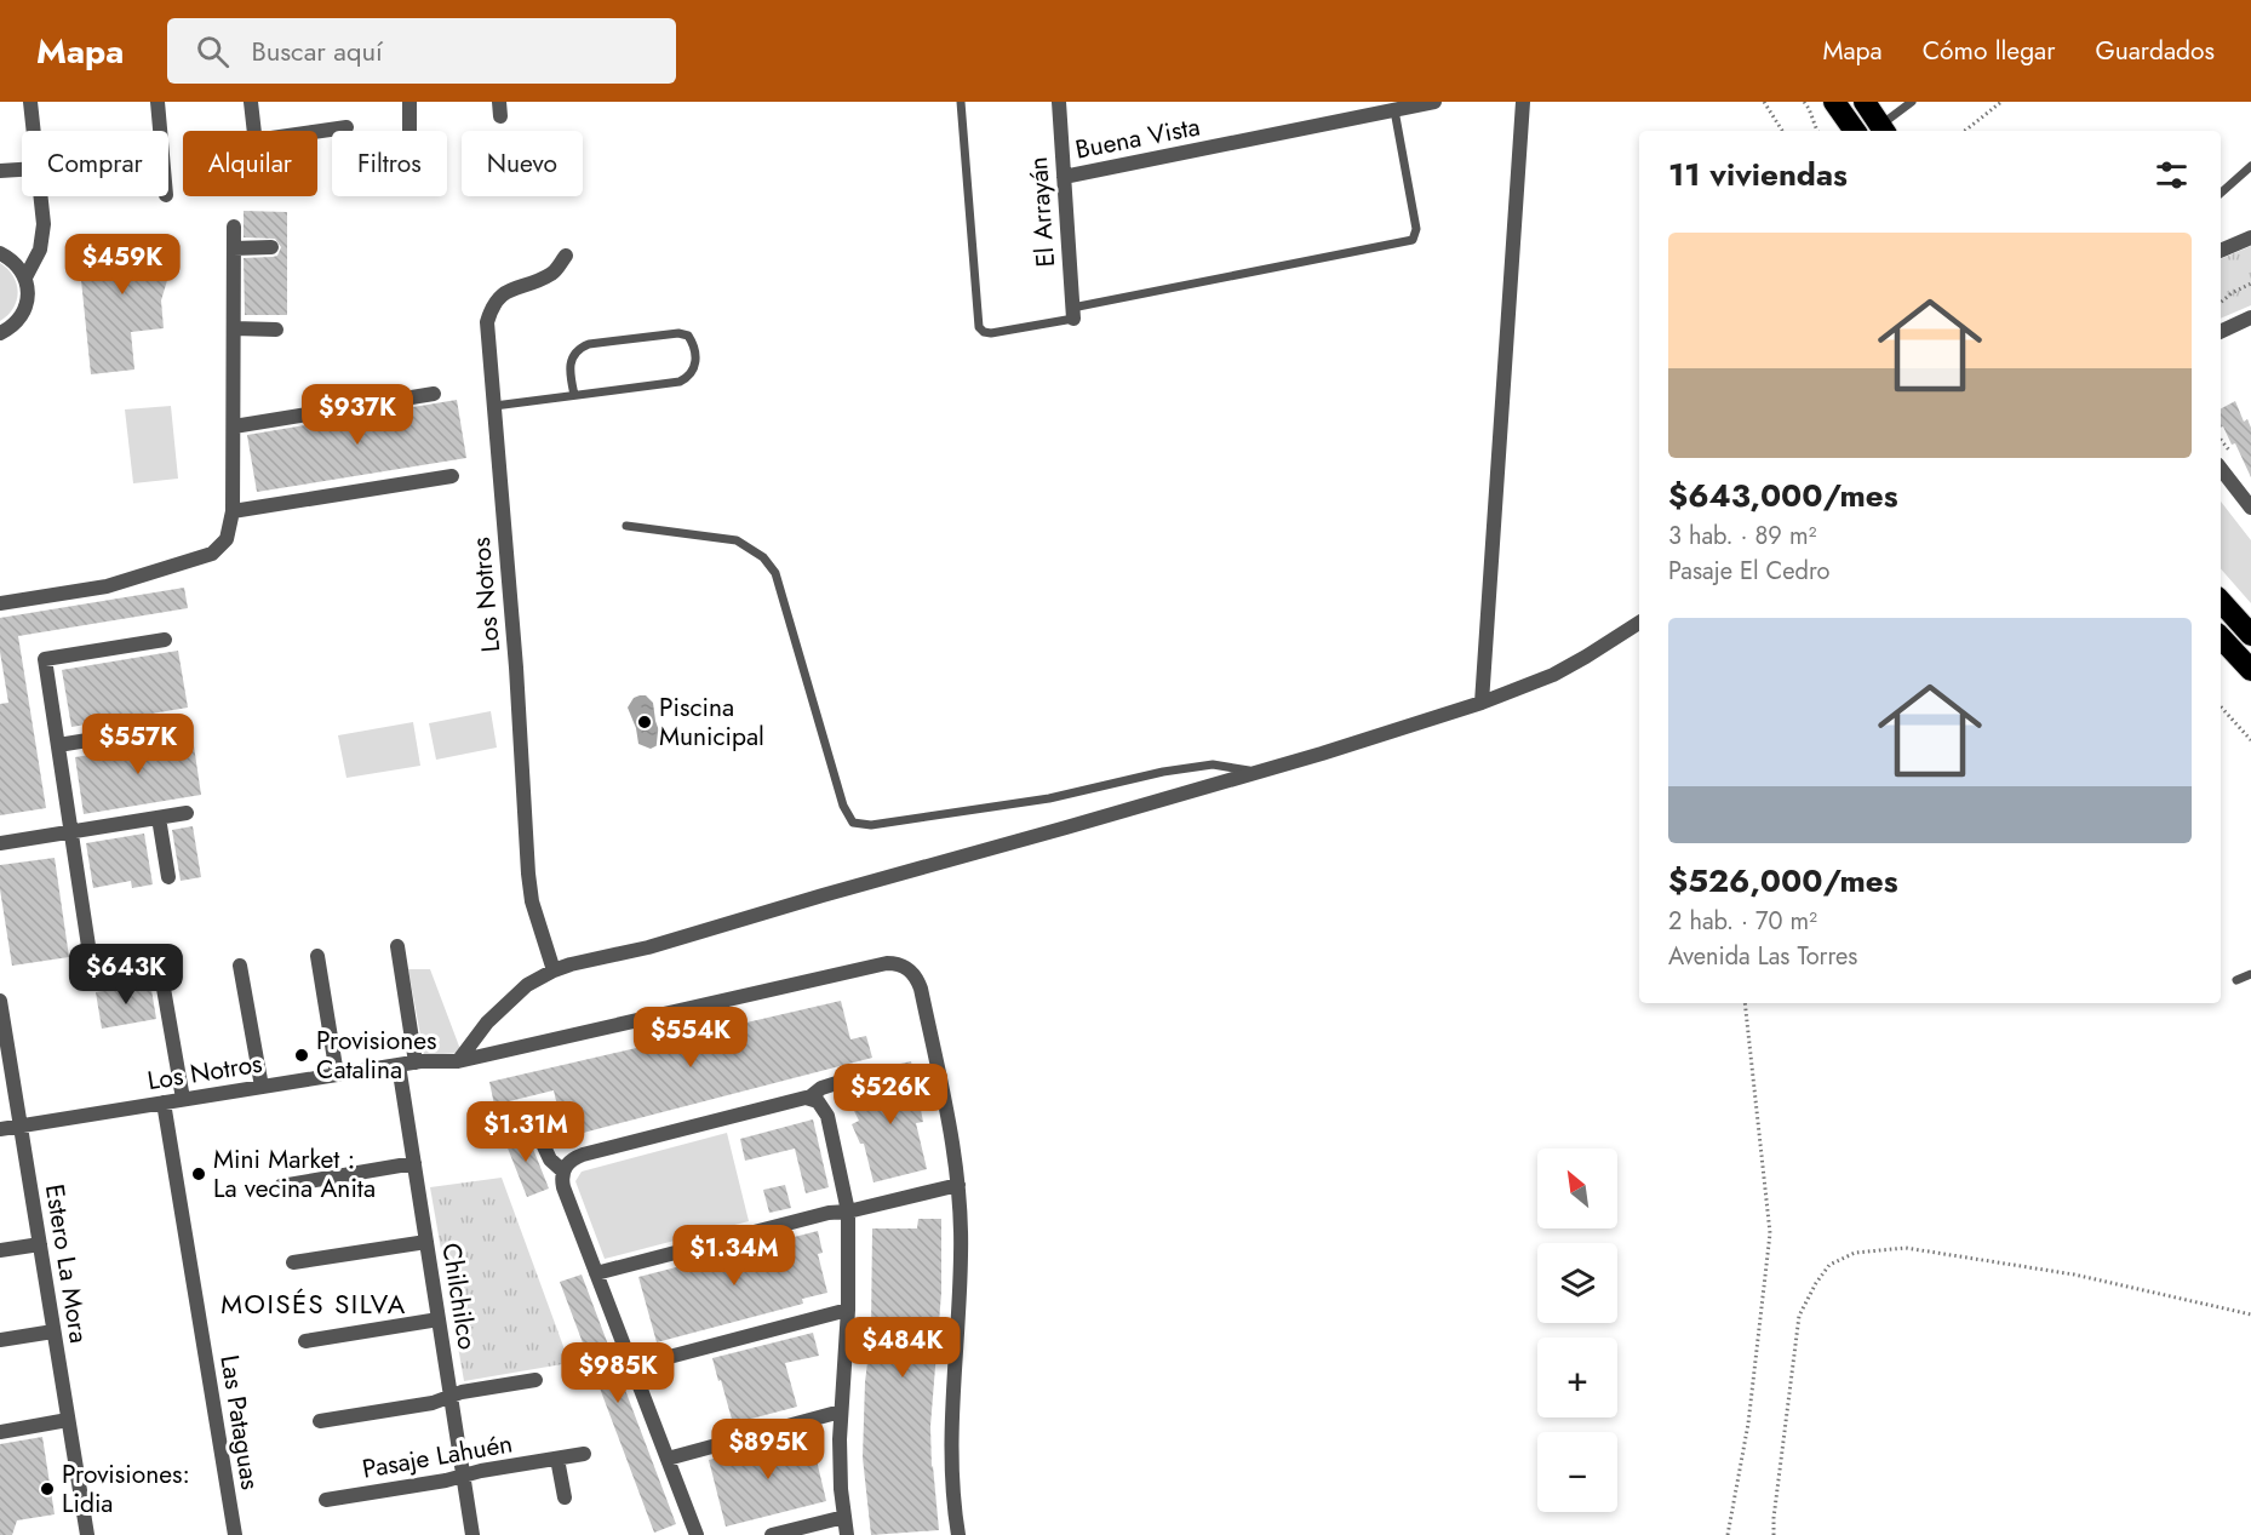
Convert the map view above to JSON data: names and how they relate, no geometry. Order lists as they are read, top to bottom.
{
  "streets": {
    "street": [
      "Buena Vista",
      "El Arrayán",
      "Los Notros",
      "Estero La Mora",
      "Chilchilco",
      "Las Pataguas",
      "Pasaje Lahuén"
    ]
  },
  "crossings": [
    ["Buena Vista", "El Arrayán"],
    ["Los Notros", "Estero La Mora"],
    ["Los Notros", "Chilchilco"],
    ["Los Notros", "Las Pataguas"],
    ["Chilchilco", "Pasaje Lahuén"]
  ],
  "districts": ["MOISÉS SILVA"],
  "places": [
    "Piscina Municipal",
    "Provisiones Catalina",
    "Mini Market : La vecina Anita",
    "Provisiones: Lidia"
  ],
  "north": "top left",
  "page": {
    "header": "Mapa",
    "search": "Buscar aquí",
    "nav": ["Mapa", "Cómo llegar", "Guardados"],
    "chip": [
      "Comprar",
      "Alquilar",
      "Filtros",
      "Nuevo"
    ],
    "heading": "11 viviendas",
    "list": [
      {
        "name": "$643,000/mes",
        "note": "3 hab. · 89 m² · Pasaje El Cedro"
      },
      {
        "name": "$526,000/mes",
        "note": "2 hab. · 70 m² · Avenida Las Torres"
      }
    ],
    "price": [
      "$459K",
      "$937K",
      "$557K",
      "$643K",
      "$554K",
      "$526K",
      "$1.31M",
      "$1.34M",
      "$484K",
      "$985K",
      "$895K"
    ],
    "map_buttons": ["+", "−"]
  }
}
